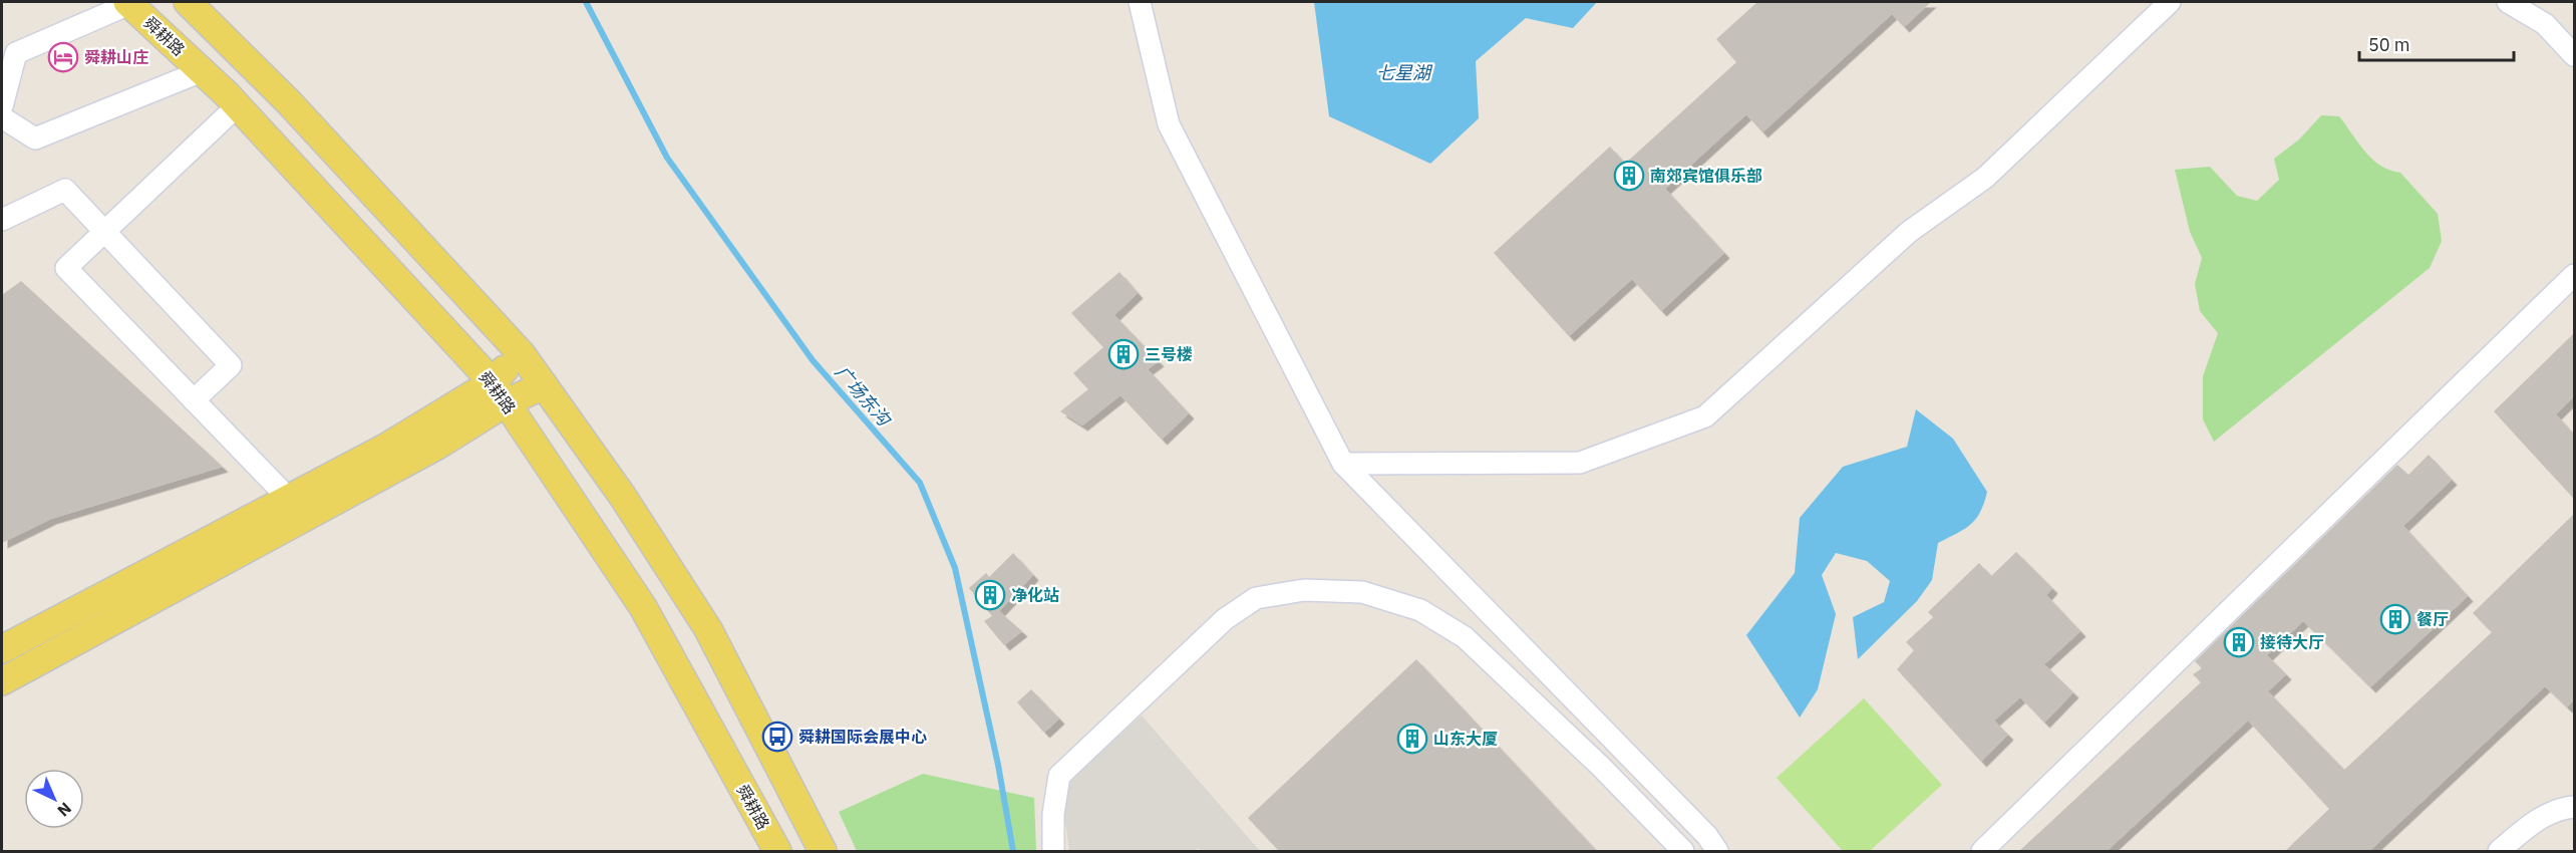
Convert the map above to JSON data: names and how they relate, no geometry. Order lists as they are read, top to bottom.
{
  "streets": {
    "main road": ["舜耕路"]
  },
  "water": ["七星湖", "广场东沟"],
  "places": {
    "hotel": ["舜耕山庄"],
    "building": [
      "南郊宾馆俱乐部",
      "三号楼",
      "净化站",
      "餐厅",
      "接待大厅",
      "山东大厦"
    ],
    "bus stop": ["舜耕国际会展中心"]
  },
  "scale_bar": "50 m",
  "north": "bottom right"
}
